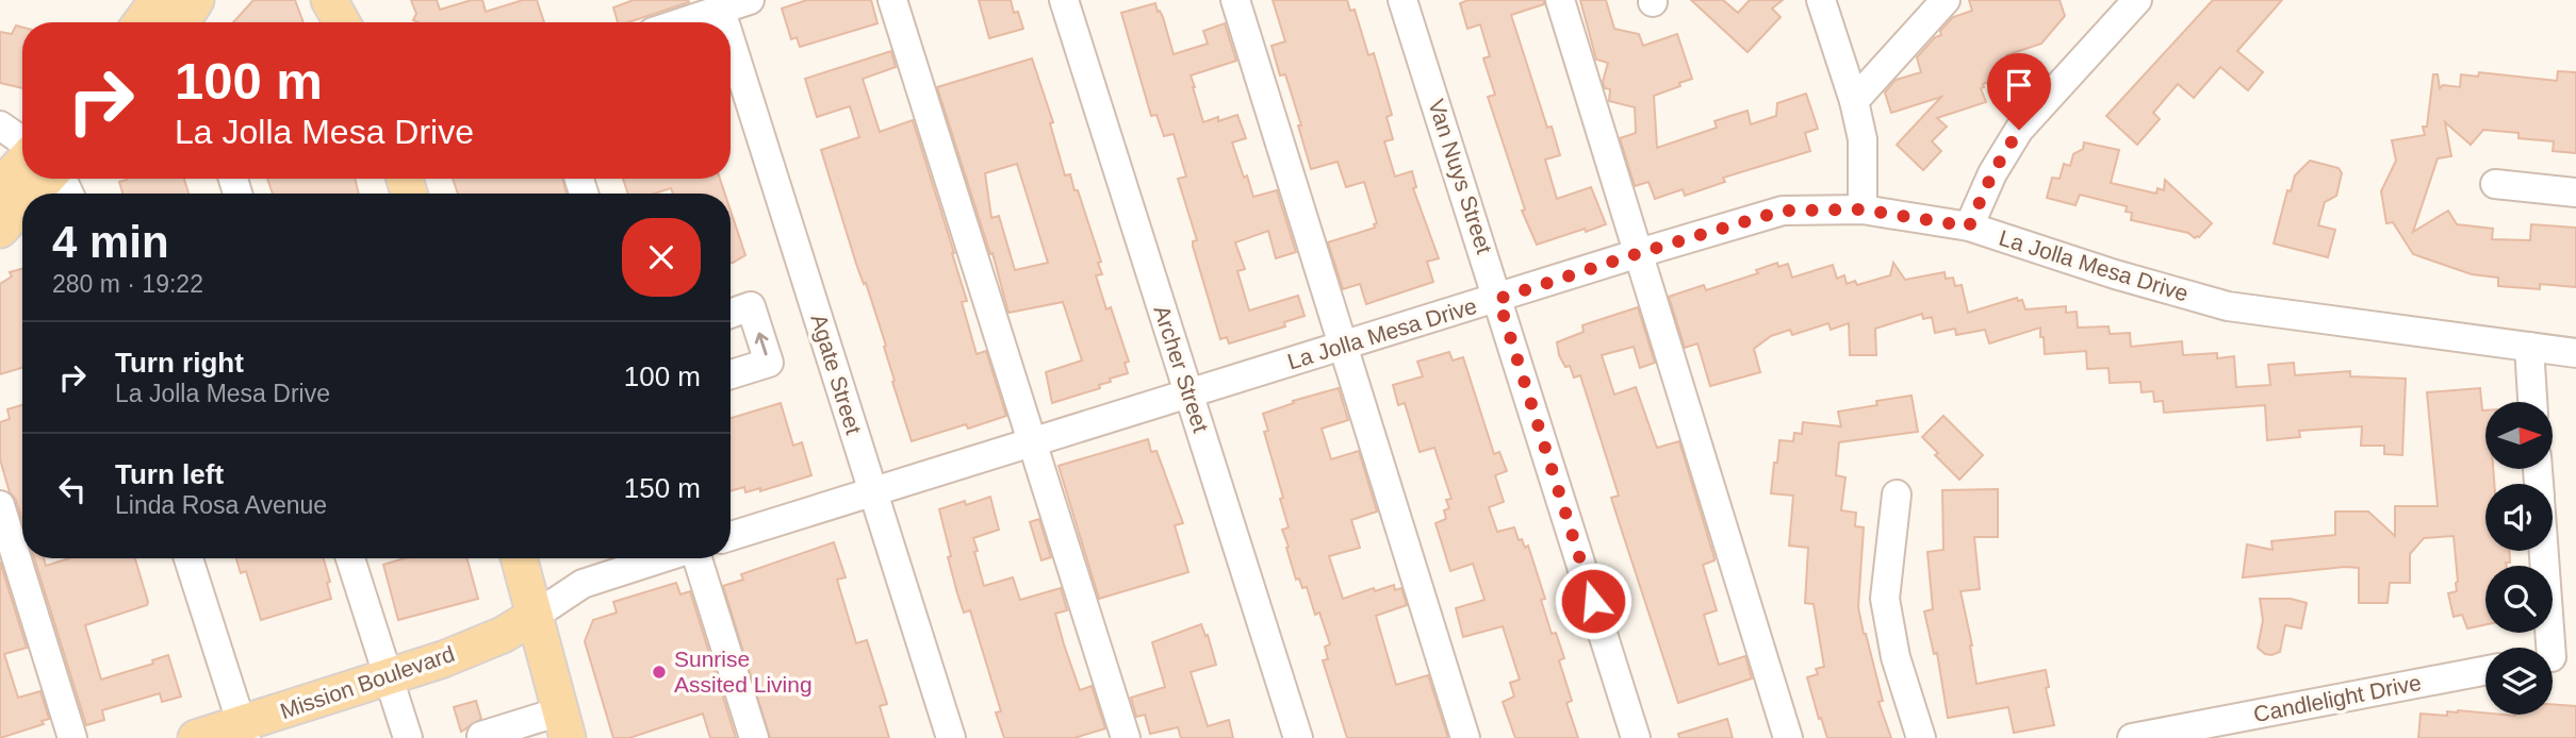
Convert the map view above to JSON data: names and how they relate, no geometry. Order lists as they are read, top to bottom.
{
  "streets": {
    "main road": ["Mission Boulevard"],
    "street": [
      "Van Nuys Street",
      "La Jolla Mesa Drive",
      "Archer Street",
      "Agate Street",
      "Candlelight Drive"
    ]
  },
  "crossings": [
    ["Van Nuys Street", "La Jolla Mesa Drive"],
    ["La Jolla Mesa Drive", "Archer Street"],
    ["La Jolla Mesa Drive", "Agate Street"]
  ],
  "places": ["Sunrise Assited Living"],
  "north": "right",
  "page": {
    "turn": ["100 m", "La Jolla Mesa Drive"],
    "heading": ["4 min", "280 m · 19:22"],
    "list": [
      {
        "name": "Turn right",
        "note": "La Jolla Mesa Drive",
        "value": "100 m"
      },
      {
        "name": "Turn left",
        "note": "Linda Rosa Avenue",
        "value": "150 m"
      }
    ]
  }
}
